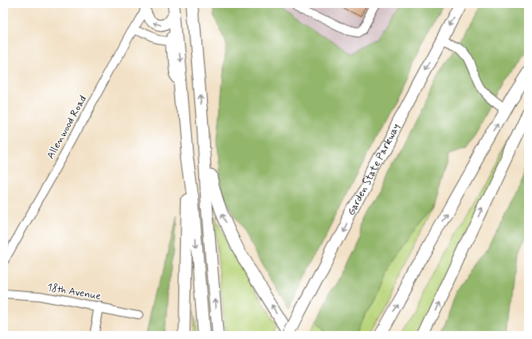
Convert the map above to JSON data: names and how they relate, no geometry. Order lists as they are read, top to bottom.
{
  "streets": {
    "highway": ["Garden State Parkway"],
    "street": ["Allenwood Road", "18th Avenue"]
  }
}
